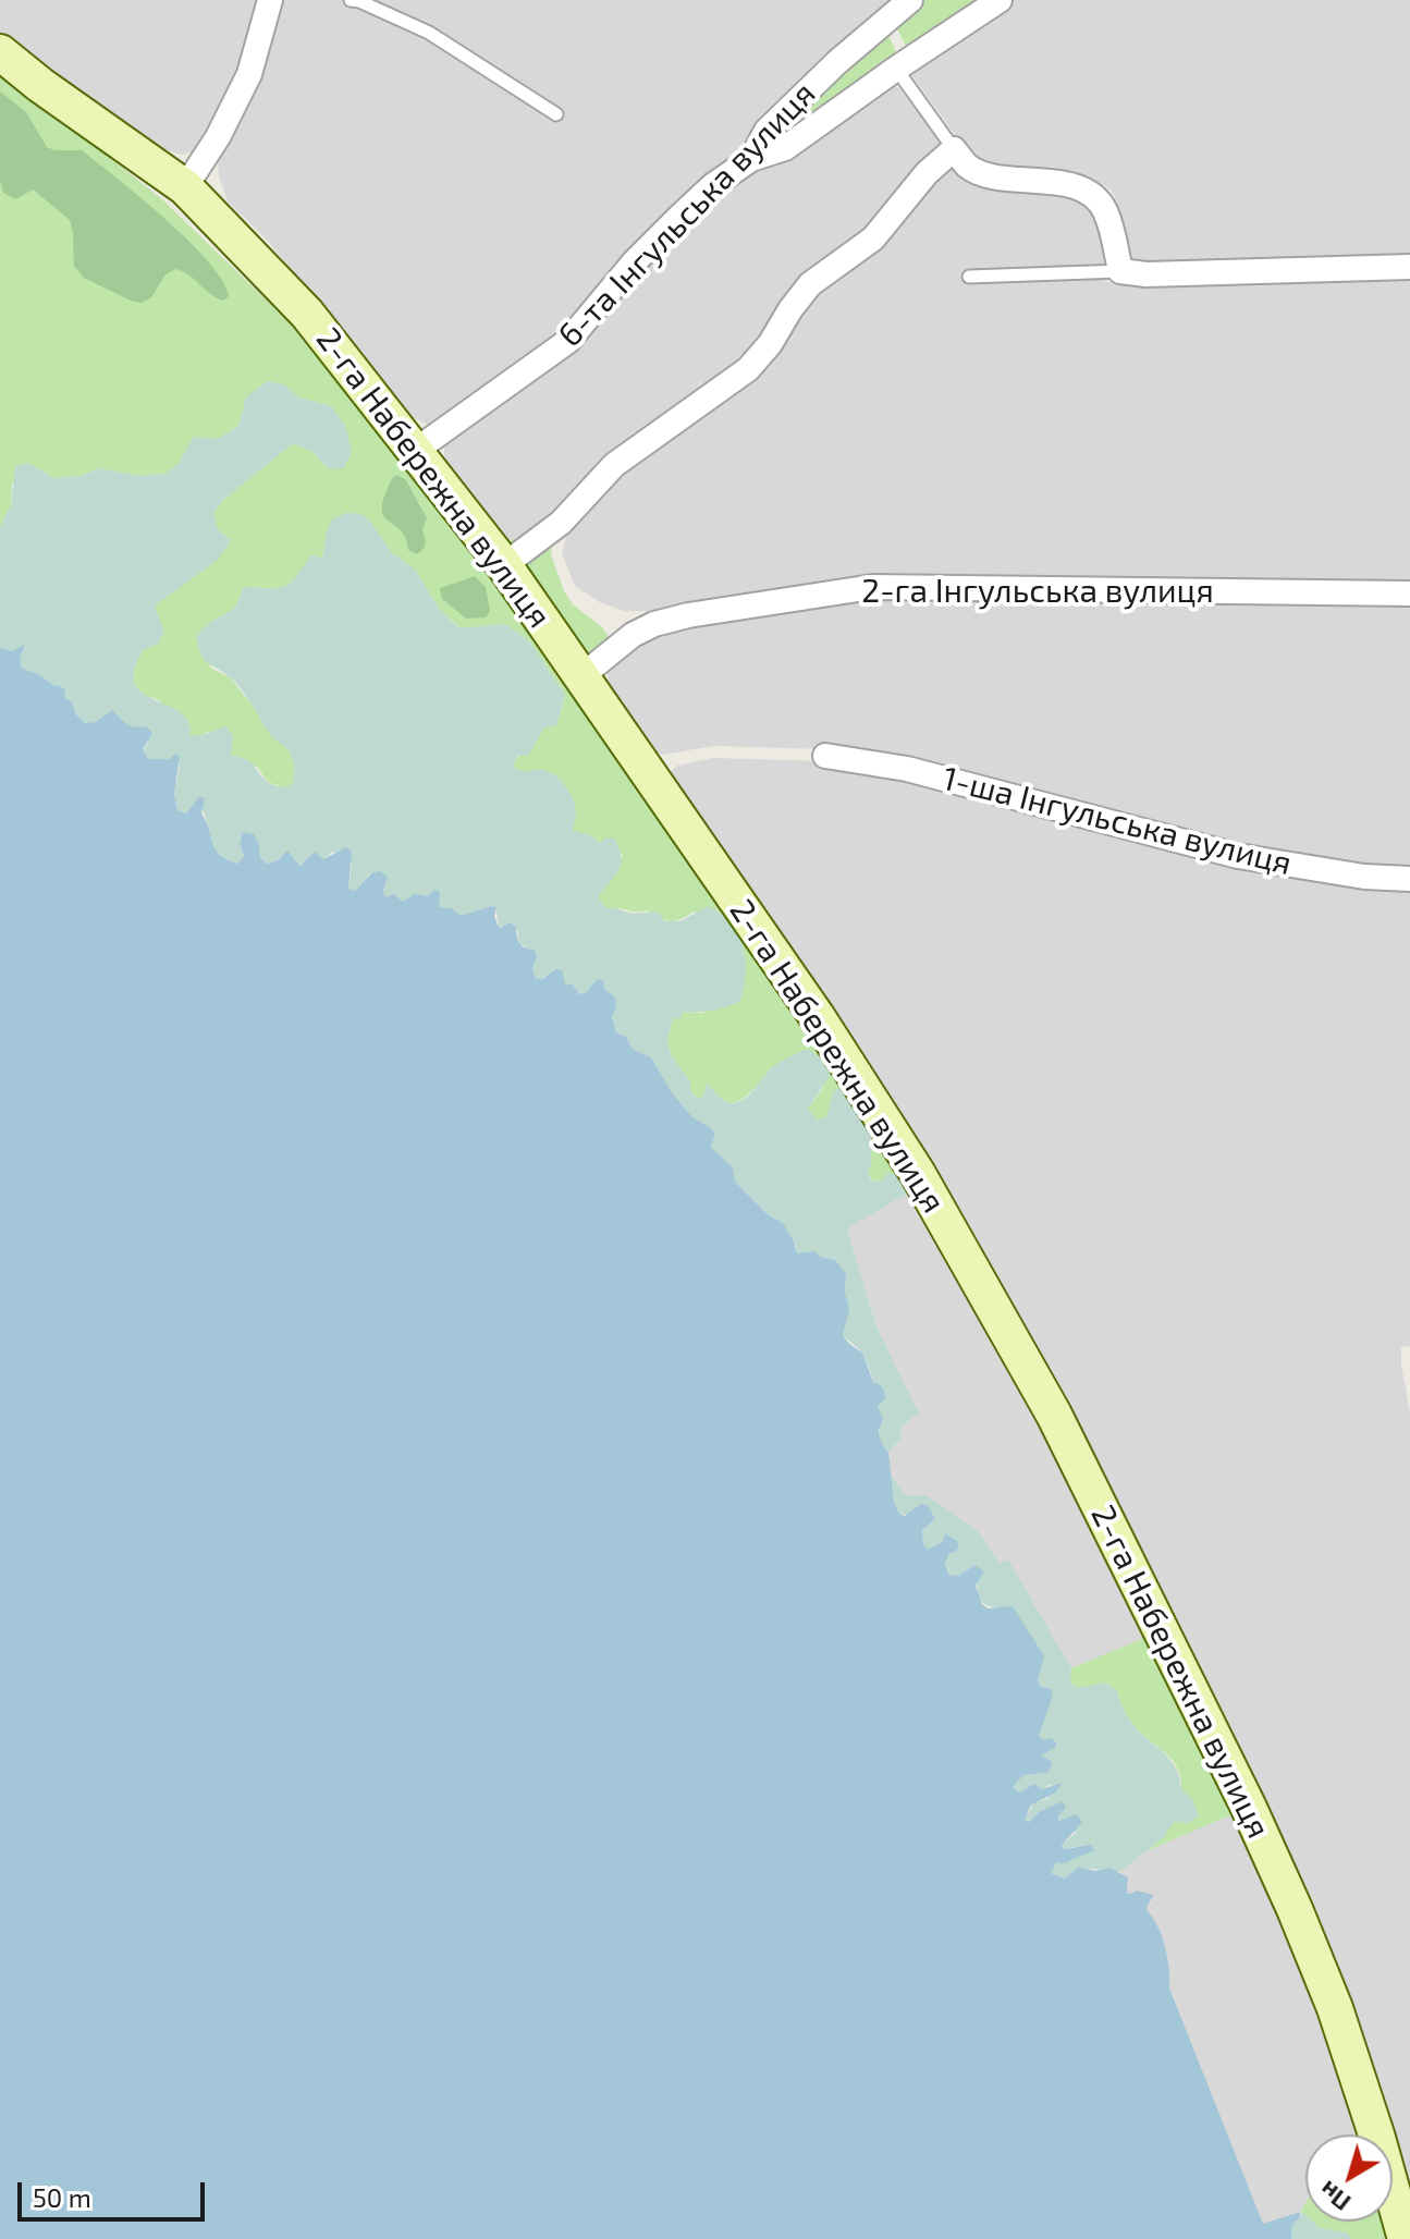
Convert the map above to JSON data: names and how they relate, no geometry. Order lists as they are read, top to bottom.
{
  "streets": {
    "main road": ["2-га Набережна вулиця"],
    "street": ["6-та Інгульська вулиця", "2-га Інгульська вулиця", "1-ша Інгульська вулиця"]
  },
  "crossings": [
    ["6-та Інгульська вулиця", "2-га Набережна вулиця"],
    ["2-га Набережна вулиця", "2-га Інгульська вулиця"]
  ],
  "scale_bar": "50 m",
  "north": "bottom left"
}
